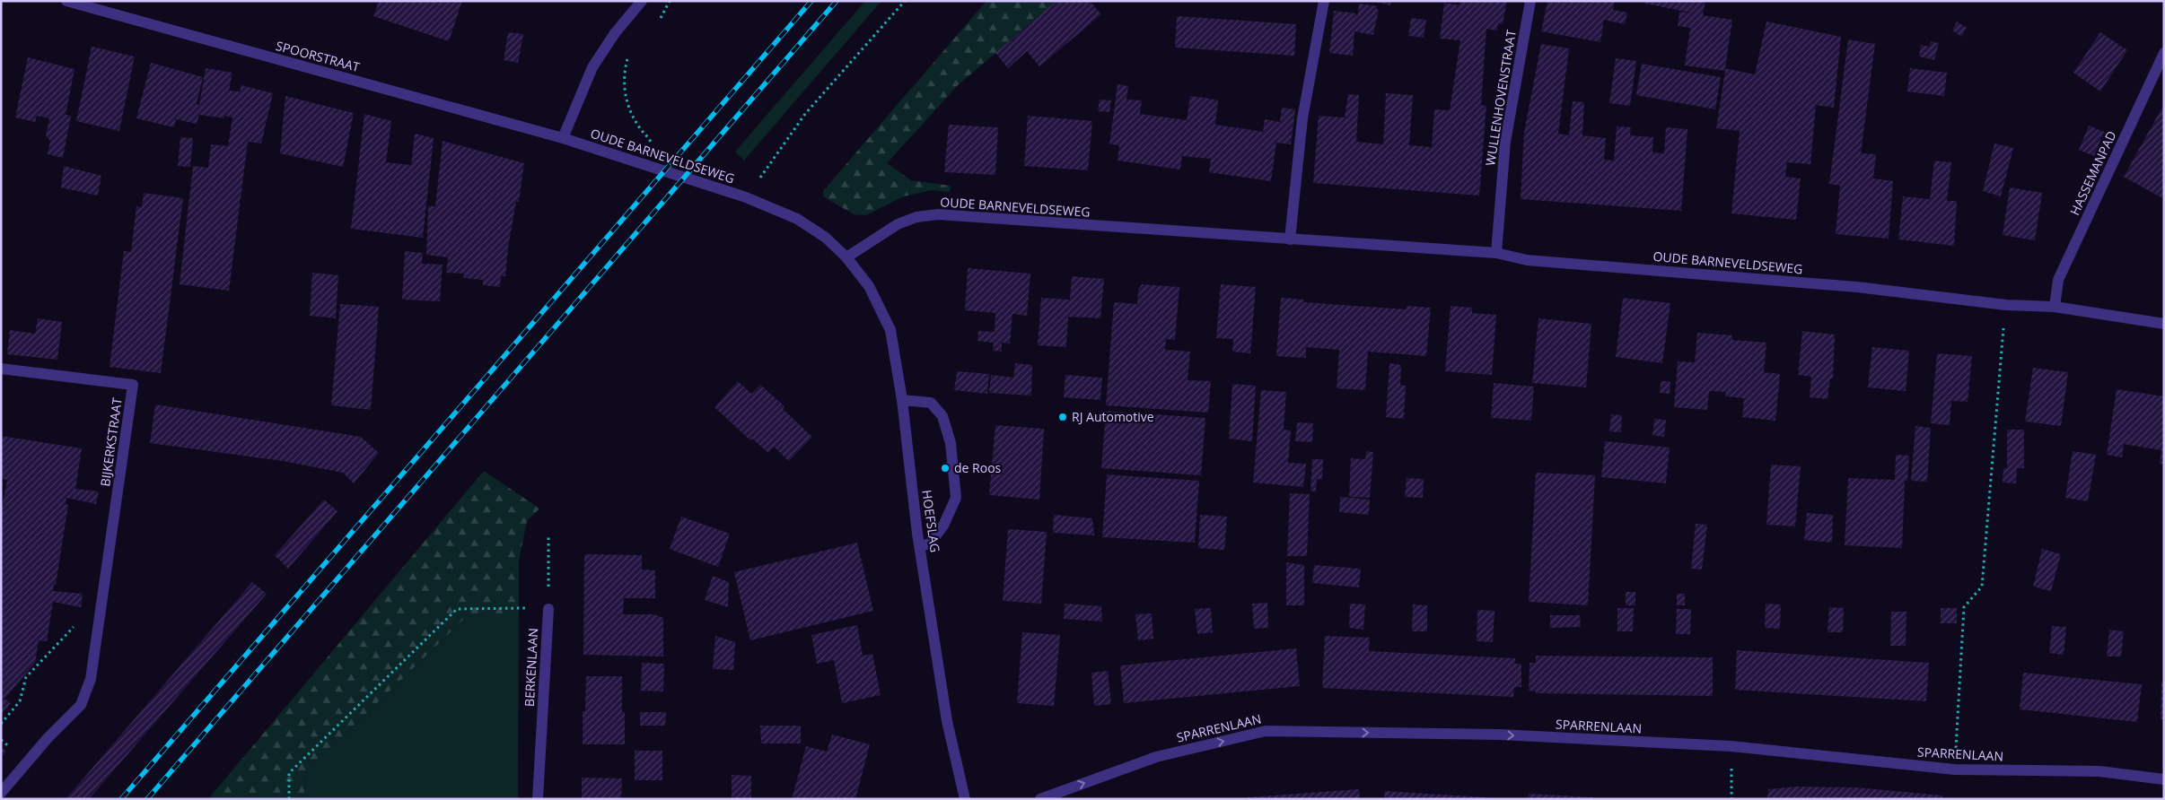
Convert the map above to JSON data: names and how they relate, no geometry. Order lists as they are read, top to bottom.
{
  "streets": {
    "street": [
      "SPOORSTRAAT",
      "WULLENHOVENSTRAAT",
      "OUDE BARNEVELDSEWEG",
      "HASSEMANPAD",
      "BIJKERKSTRAAT",
      "HOEFSLAG",
      "BERKENLAAN",
      "SPARRENLAAN"
    ]
  },
  "crossings": [
    ["SPOORSTRAAT", "OUDE BARNEVELDSEWEG"],
    ["WULLENHOVENSTRAAT", "OUDE BARNEVELDSEWEG"],
    ["OUDE BARNEVELDSEWEG", "HASSEMANPAD"],
    ["OUDE BARNEVELDSEWEG", "HOEFSLAG"]
  ],
  "one_way": ["SPARRENLAAN"],
  "places": ["RJ Automotive", "de Roos"]
}
